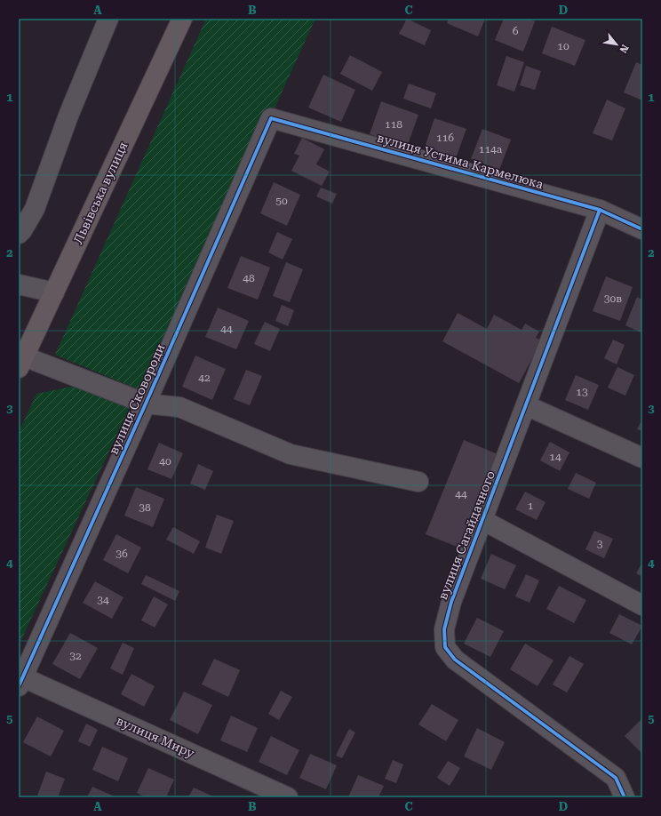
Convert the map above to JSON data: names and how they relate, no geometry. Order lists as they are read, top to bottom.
{
  "streets": {
    "main road": ["Львівська вулиця"],
    "street": [
      "вулиця Устима Кармелюка",
      "вулиця Сковороди",
      "вулиця Сагайдачного",
      "вулиця Миру"
    ]
  },
  "crossings": [
    ["вулиця Устима Кармелюка", "вулиця Сковороди"],
    ["вулиця Устима Кармелюка", "вулиця Сагайдачного"],
    ["вулиця Сковороди", "вулиця Миру"]
  ],
  "house_numbers": [
    "6",
    "10",
    "118",
    "116",
    "114а",
    "50",
    "48",
    "30в",
    "44",
    "42",
    "13",
    "14",
    "40",
    "44",
    "1",
    "38",
    "3",
    "36",
    "34",
    "32"
  ],
  "north": "bottom right",
  "grid": {
    "columns": [
      "A",
      "B",
      "C",
      "D"
    ],
    "rows": [
      "1",
      "2",
      "3",
      "4",
      "5"
    ]
  }
}
